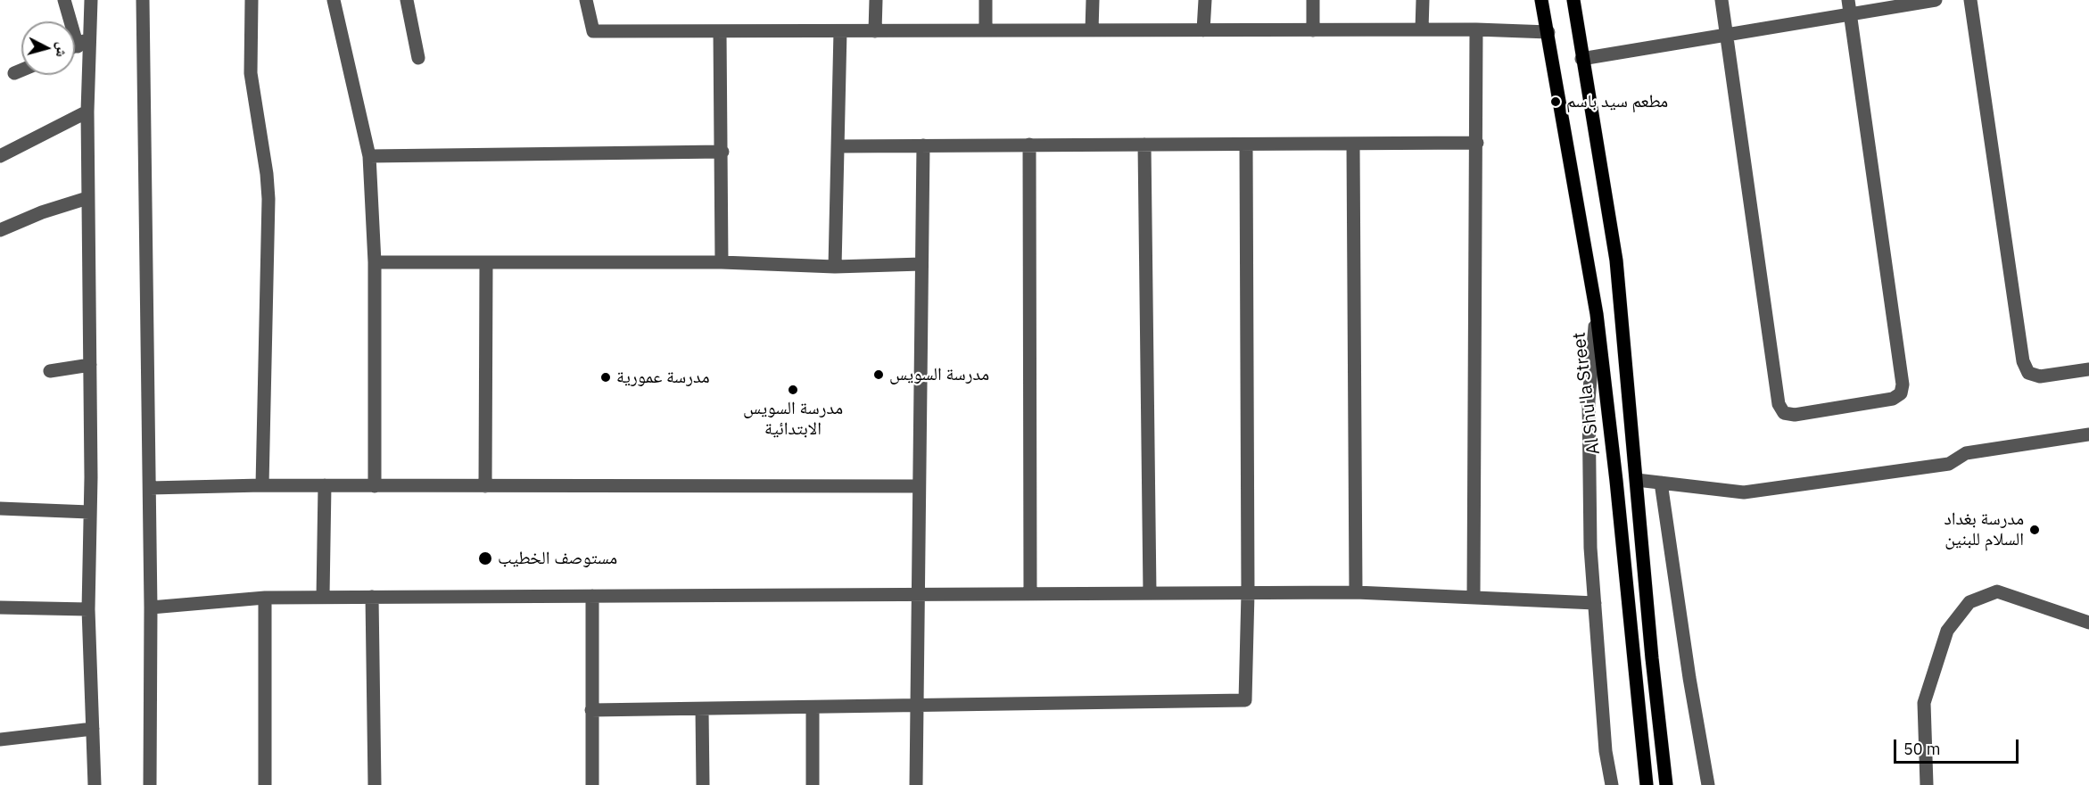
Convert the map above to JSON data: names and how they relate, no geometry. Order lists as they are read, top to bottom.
{
  "streets": {
    "main road": ["Al Shu'la Street"]
  },
  "places": [
    "مطعم سيد باسم",
    "مدرسة السويس",
    "مدرسة عمورية",
    "مدرسة السويس الابتدائية",
    "مدرسة بغداد السلام للبنين",
    "مستوصف الخطيب"
  ],
  "scale_bar": "50 m",
  "north": "right"
}
